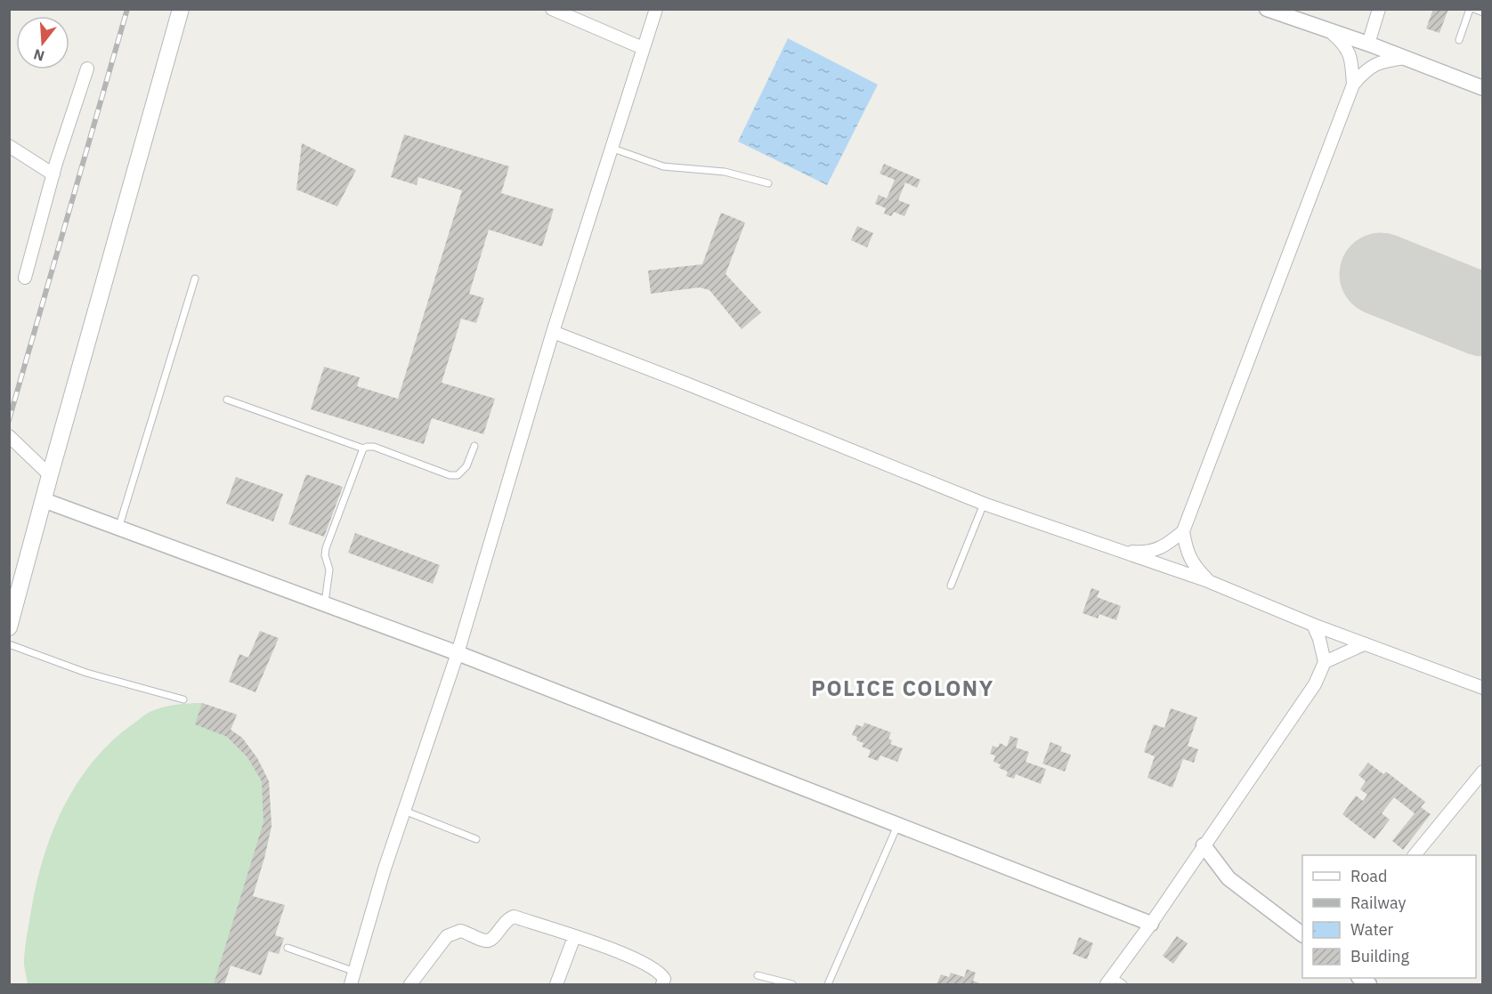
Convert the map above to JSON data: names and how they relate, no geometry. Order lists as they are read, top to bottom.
{
  "districts": ["POLICE COLONY"],
  "legend": [
    "Road",
    "Railway",
    "Water",
    "Building"
  ],
  "north": "bottom"
}
